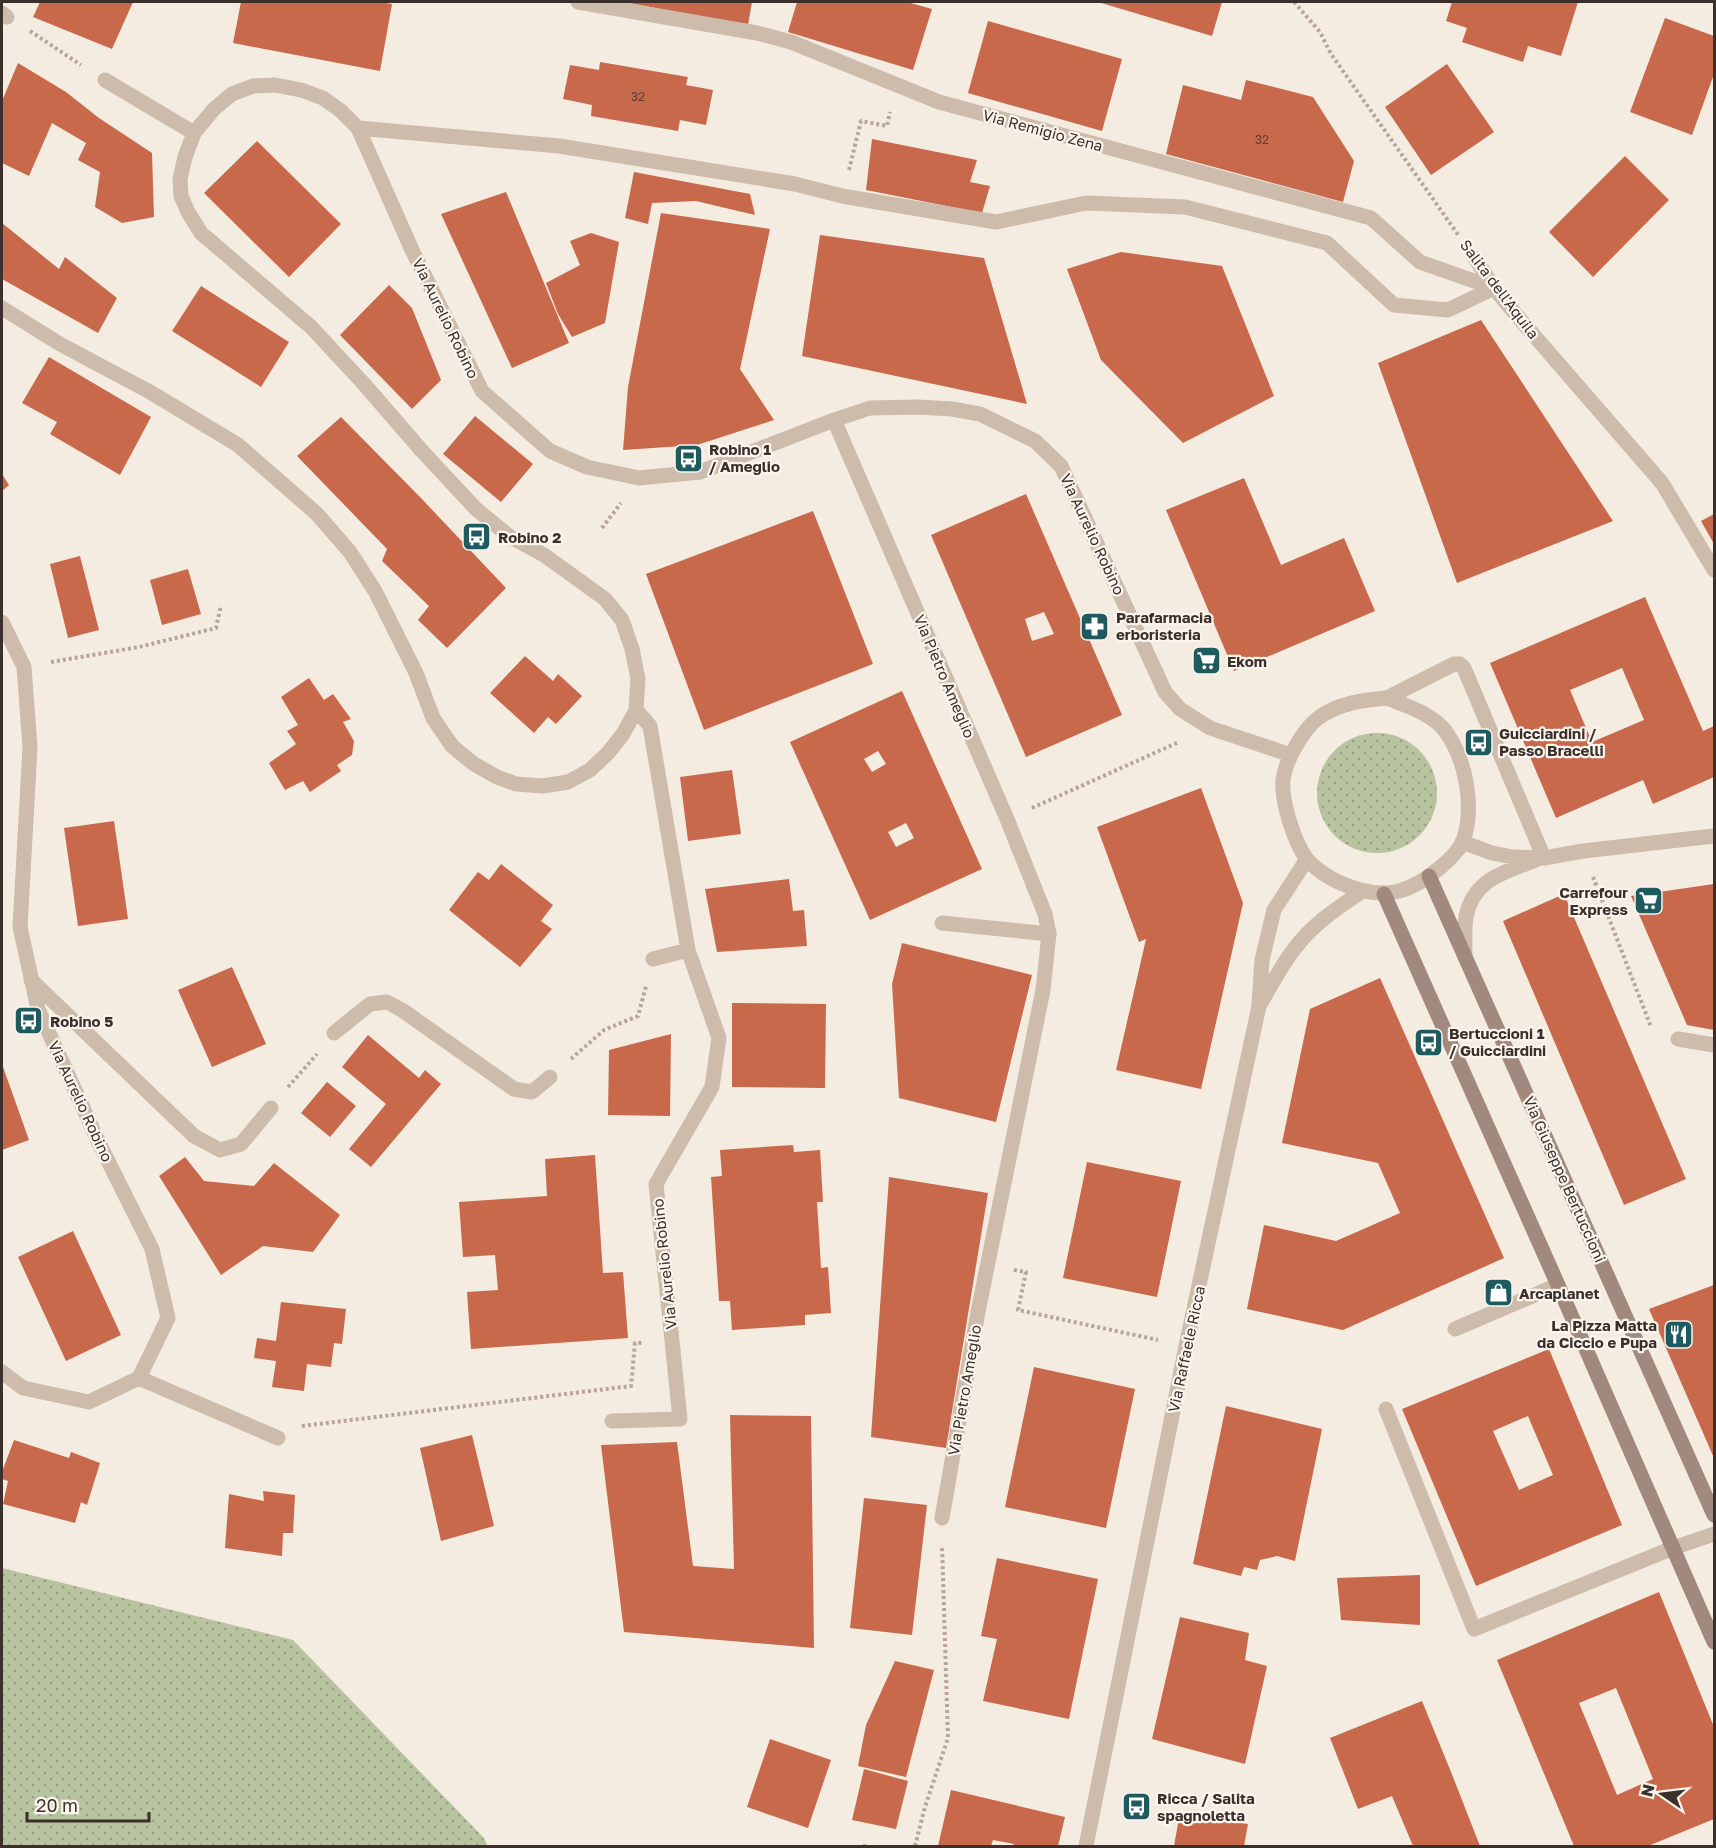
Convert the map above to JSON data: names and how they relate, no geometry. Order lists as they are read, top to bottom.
{
  "streets": {
    "street": [
      "Via Remigio Zena",
      "Salita dell'Aquila",
      "Via Aurelio Robino",
      "Via Pietro Ameglio",
      "Via Giuseppe Bertuccioni",
      "Via Raffaele Ricca"
    ]
  },
  "crossings": [
    ["Via Remigio Zena", "Salita dell'Aquila"],
    ["Via Aurelio Robino", "Via Pietro Ameglio"],
    ["Via Aurelio Robino", "Via Giuseppe Bertuccioni"],
    ["Via Aurelio Robino", "Via Raffaele Ricca"],
    ["Via Giuseppe Bertuccioni", "Via Raffaele Ricca"]
  ],
  "places": {
    "bus stop": [
      "Robino 1 / Ameglio",
      "Robino 2",
      "Guicciardini / Passo Bracelli",
      "Robino 5",
      "Bertuccioni 1 / Guicciardini",
      "Ricca / Salita spagnoletta"
    ],
    "pharmacy": ["Parafarmacia erboristeria"],
    "supermarket": ["Ekom", "Carrefour Express"],
    "shop": ["Arcaplanet"],
    "restaurant": ["La Pizza Matta da Ciccio e Pupa"]
  },
  "house_numbers": ["32", "32"],
  "scale_bar": "20 m",
  "north": "left"
}
